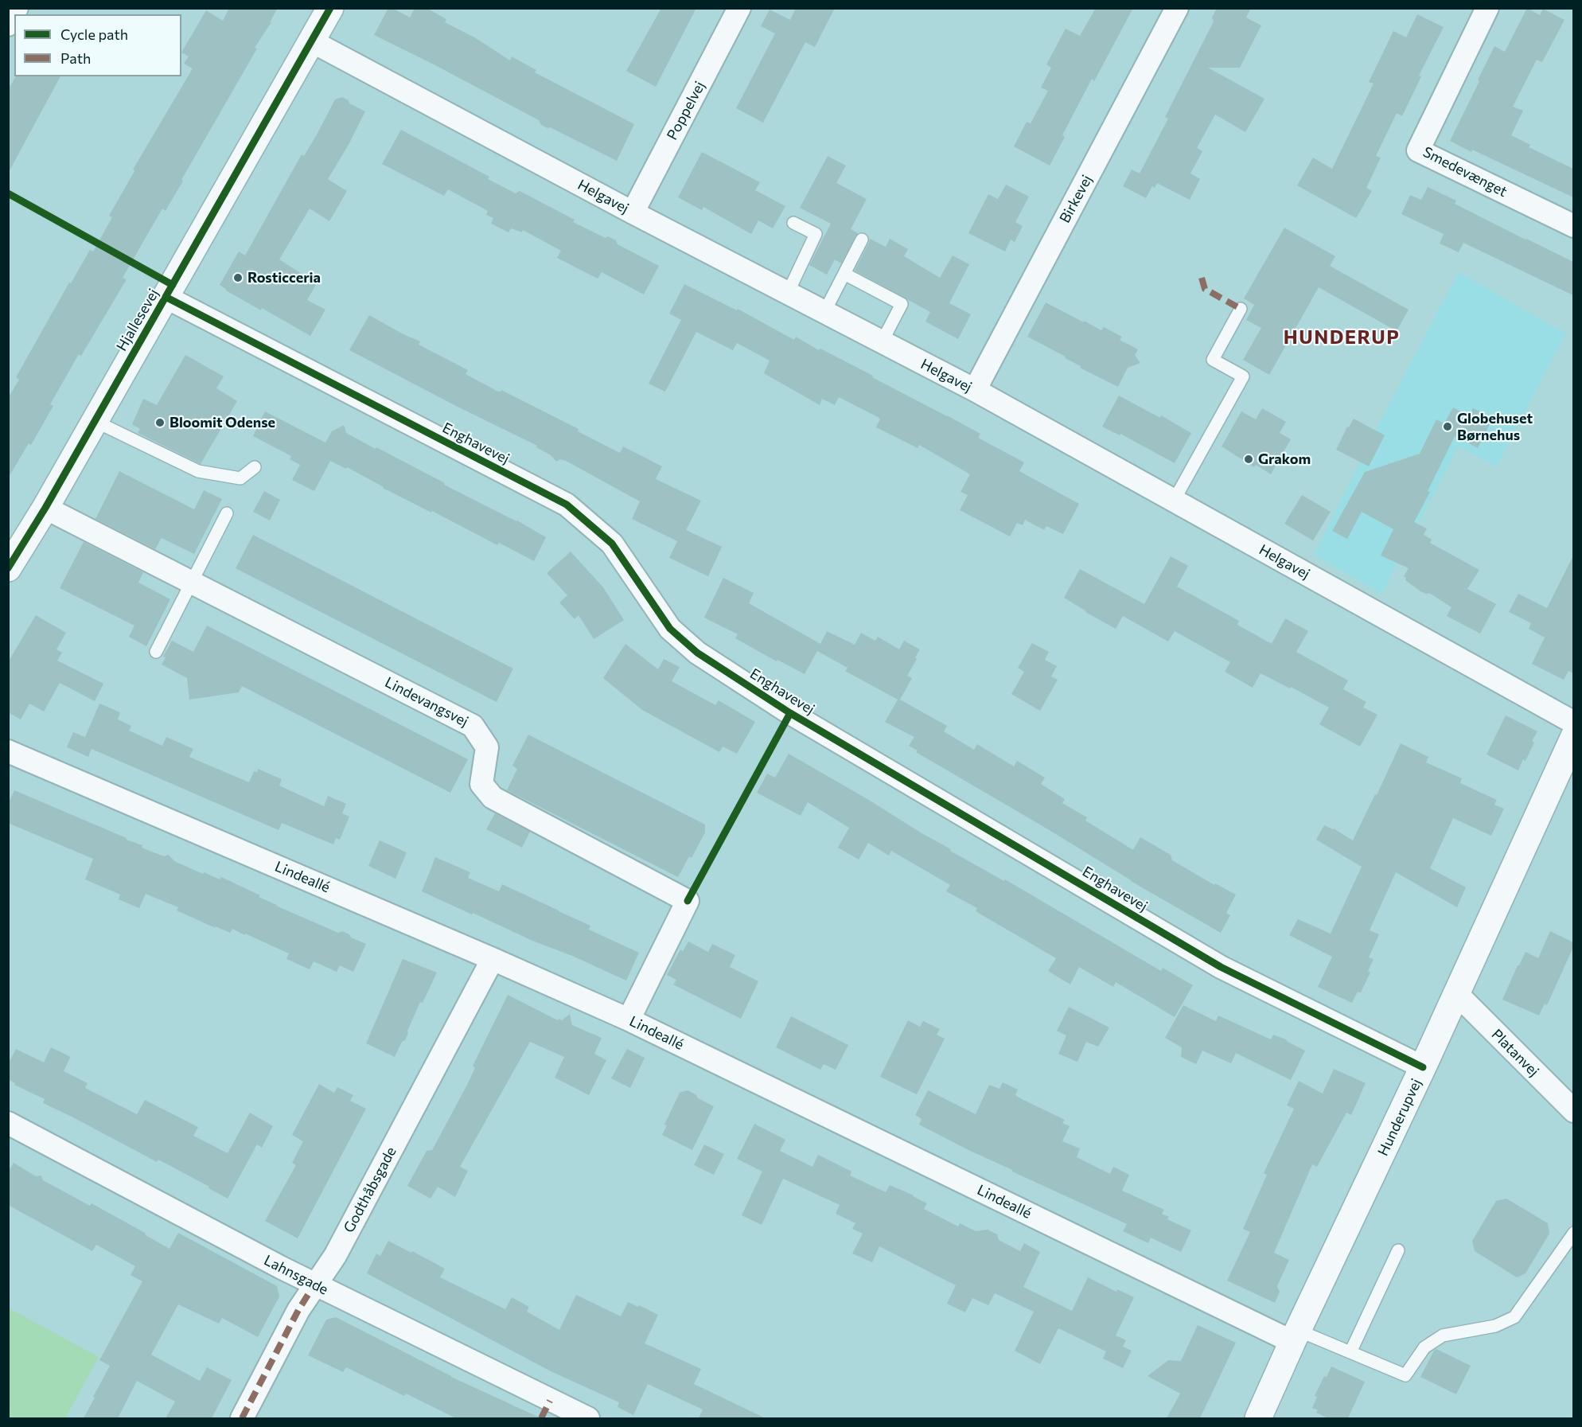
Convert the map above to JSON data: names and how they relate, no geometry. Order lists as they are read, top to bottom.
{
  "streets": {
    "street": [
      "Poppelvej",
      "Smedevænget",
      "Helgavej",
      "Birkevej",
      "Hjallesevej",
      "Enghavevej",
      "Lindevangsvej",
      "Lindeallé",
      "Platanvej",
      "Hunderupvej",
      "Godthåbsgade",
      "Lahnsgade"
    ]
  },
  "crossings": [
    ["Poppelvej", "Helgavej"],
    ["Helgavej", "Birkevej"],
    ["Helgavej", "Hjallesevej"],
    ["Hjallesevej", "Enghavevej"],
    ["Hjallesevej", "Lindevangsvej"],
    ["Enghavevej", "Hunderupvej"],
    ["Lindevangsvej", "Lindeallé"],
    ["Lindeallé", "Hunderupvej"],
    ["Lindeallé", "Godthåbsgade"],
    ["Platanvej", "Hunderupvej"],
    ["Godthåbsgade", "Lahnsgade"]
  ],
  "districts": ["HUNDERUP"],
  "places": [
    "Rosticceria",
    "Bloomit Odense",
    "Globehuset Børnehus",
    "Grakom"
  ],
  "legend": ["Cycle path", "Path"]
}
